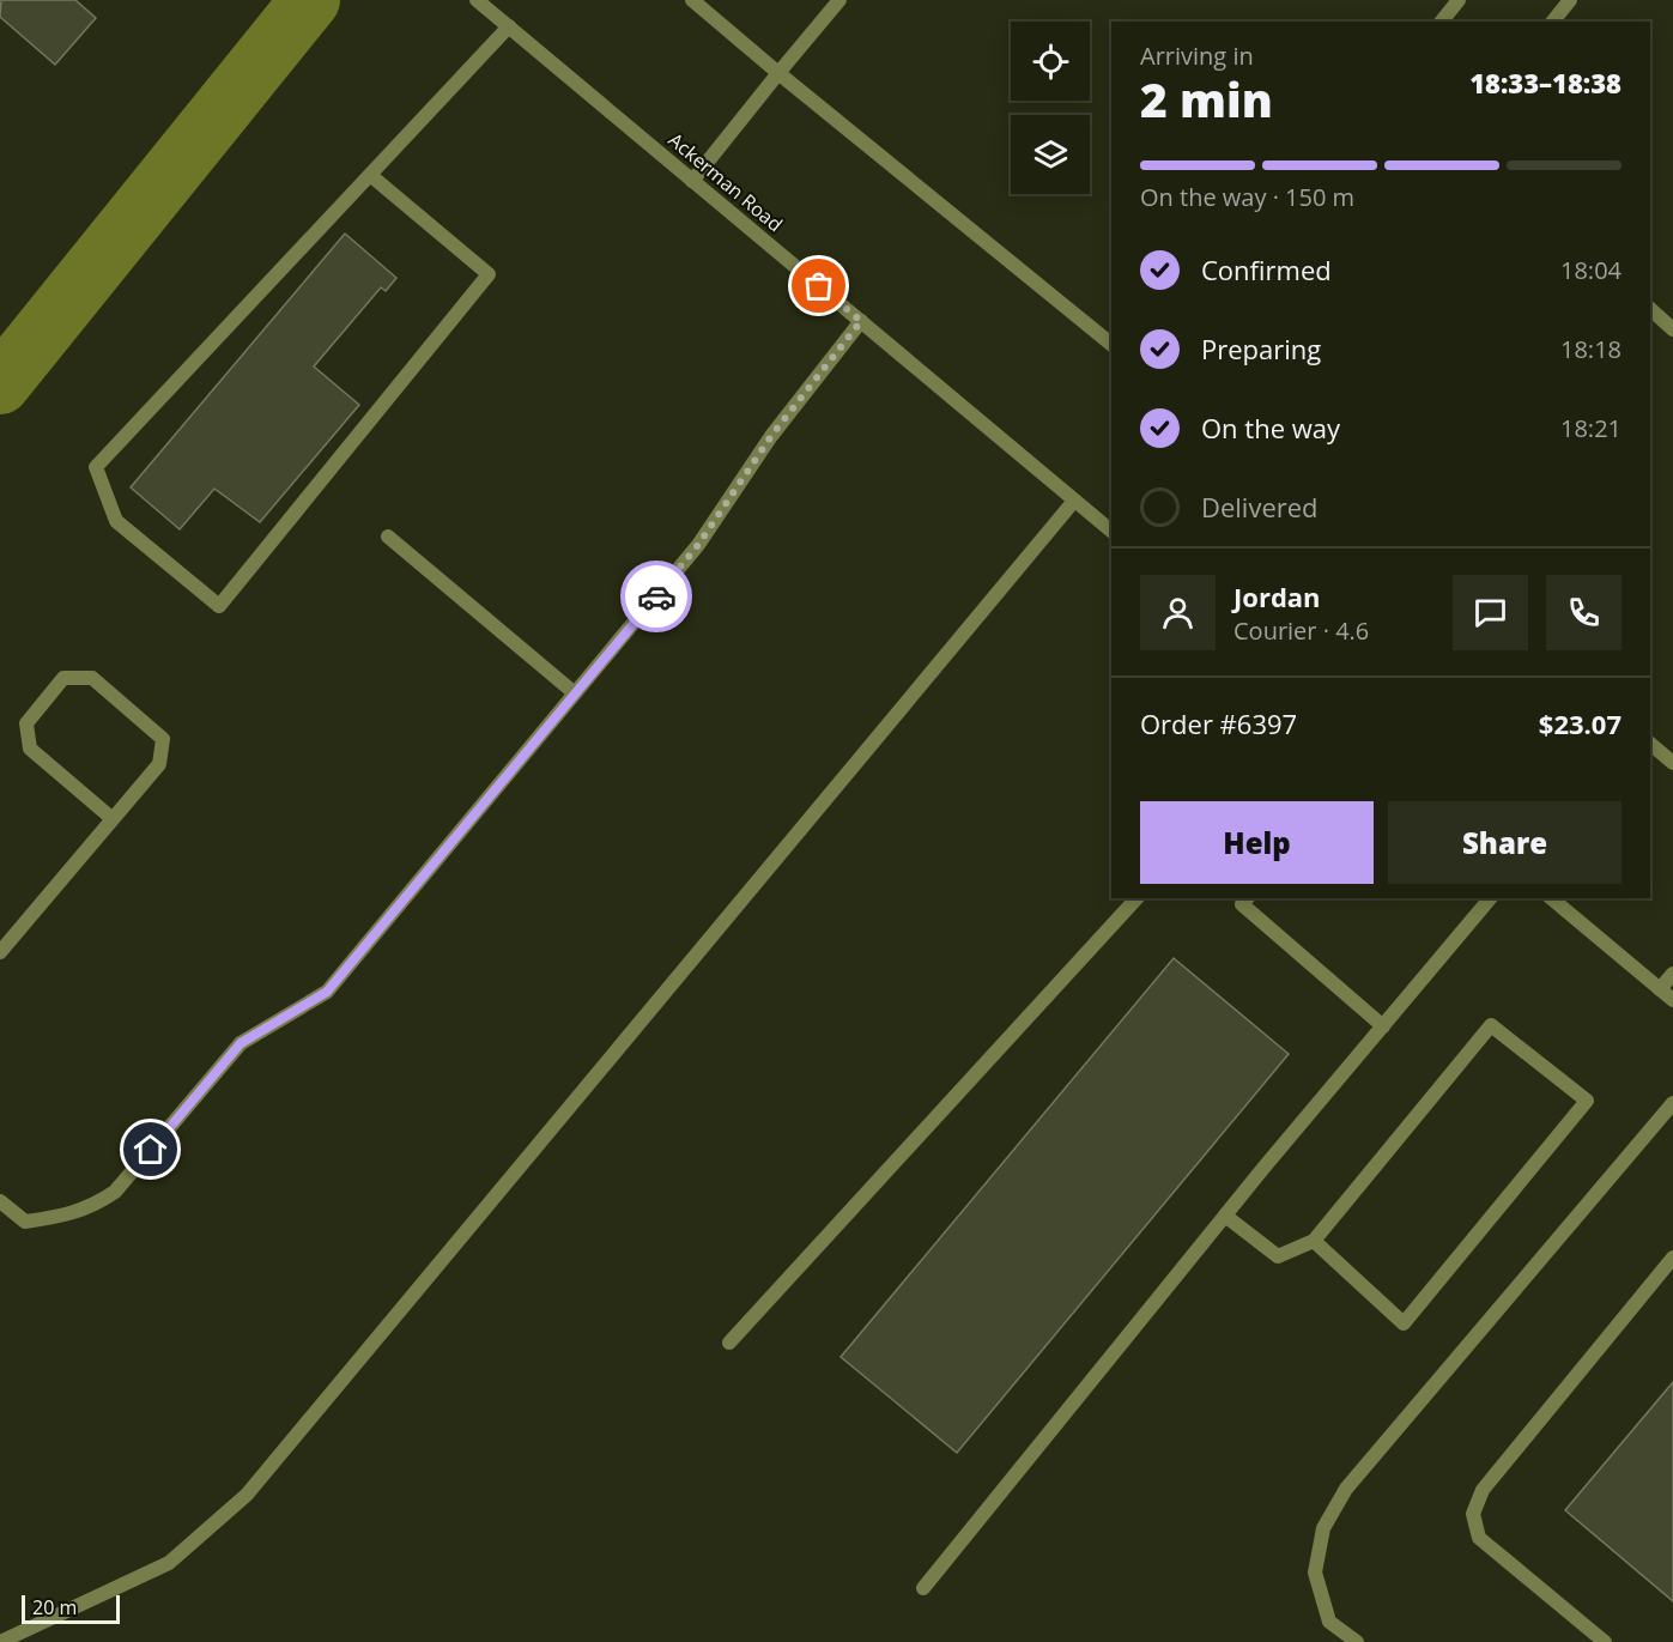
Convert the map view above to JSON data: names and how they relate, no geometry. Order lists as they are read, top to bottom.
{
  "streets": {
    "street": ["Ackerman Road"]
  },
  "scale_bar": "20 m",
  "page": {
    "heading": ["2 min", "Arriving in", "18:33–18:38"],
    "panel": [
      "Jordan",
      "Courier · 4.6",
      "Order #6397",
      "$23.07"
    ],
    "bar": "On the way · 150 m",
    "list": [
      ["Confirmed", "18:04"],
      ["Preparing", "18:18"],
      ["On the way", "18:21"],
      "Delivered"
    ],
    "buttons": ["Help", "Share"],
    "scale": "20 m"
  }
}
